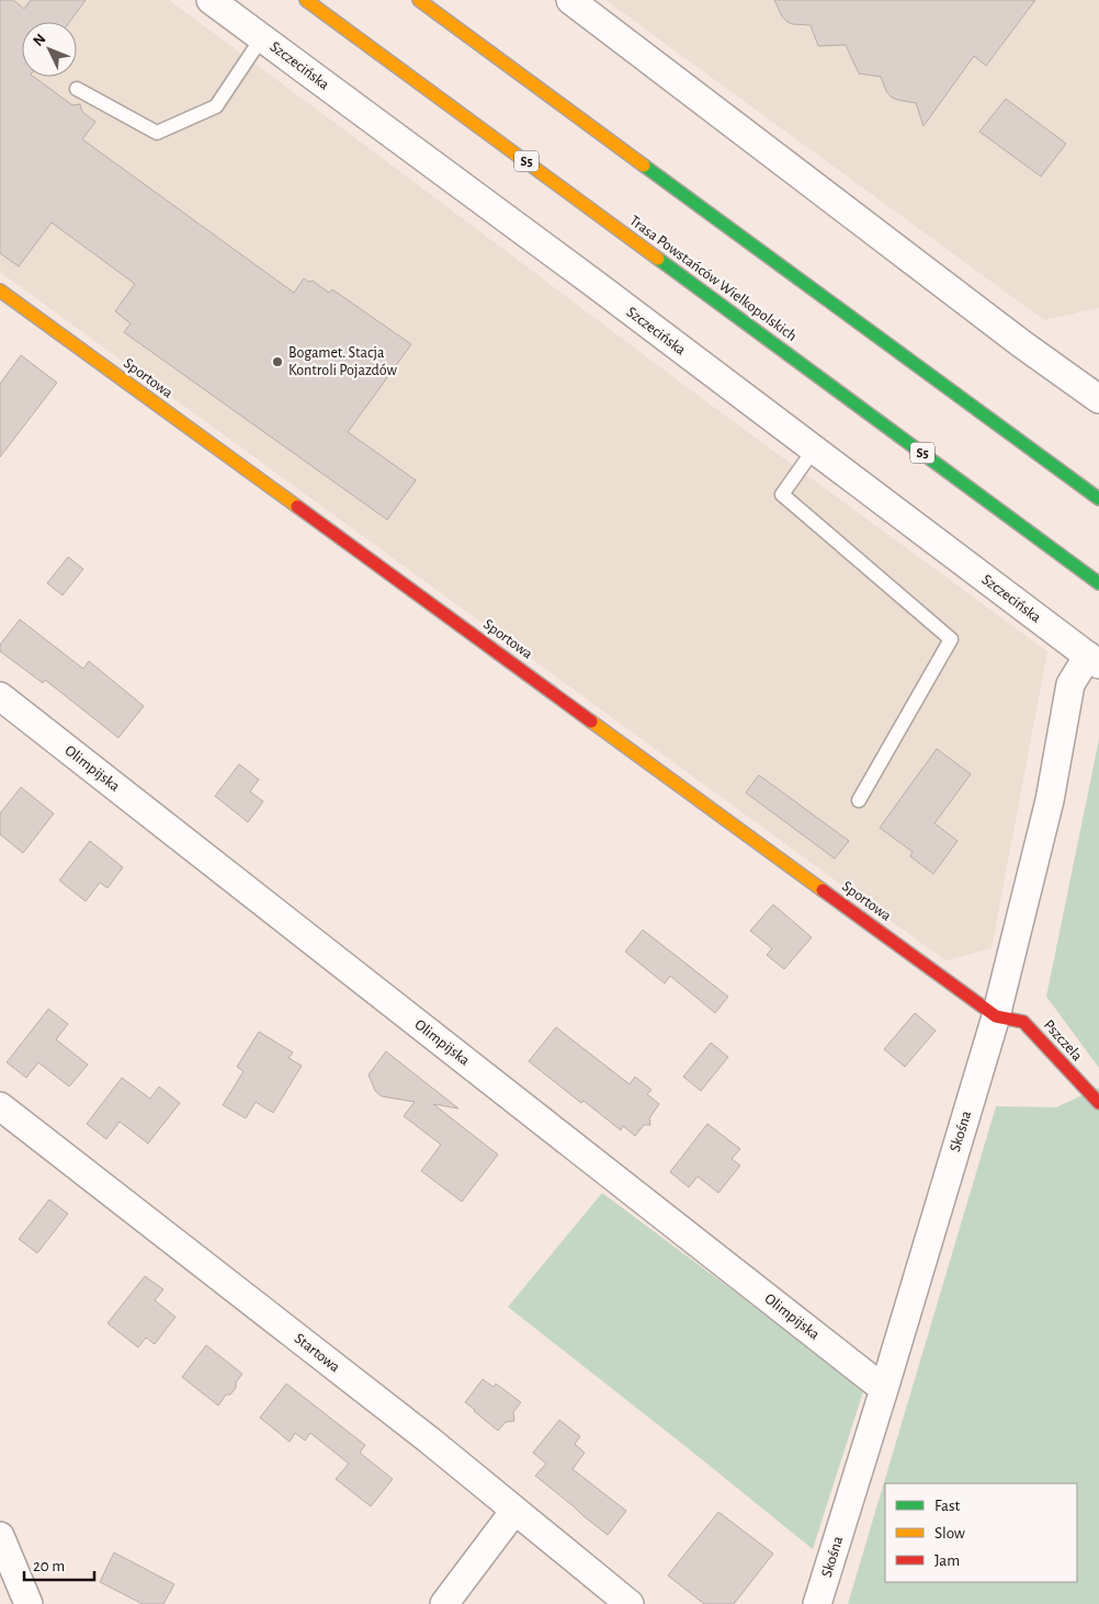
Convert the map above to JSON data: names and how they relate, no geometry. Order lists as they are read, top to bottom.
{
  "streets": {
    "main road": [
      "S5",
      "Trasa Powstańców Wielkopolskich",
      "Sportowa",
      "Pszczela"
    ],
    "street": [
      "Szczecińska",
      "Olimpijska",
      "Skośna",
      "Startowa"
    ]
  },
  "crossings": [
    ["Szczecińska", "Skośna"],
    ["Sportowa", "Pszczela"],
    ["Sportowa", "Skośna"],
    ["Olimpijska", "Skośna"],
    ["Pszczela", "Skośna"]
  ],
  "places": ["Bogamet. Stacja Kontroli Pojazdów"],
  "legend": ["Fast", "Slow", "Jam"],
  "scale_bar": "20 m",
  "north": "top left"
}
